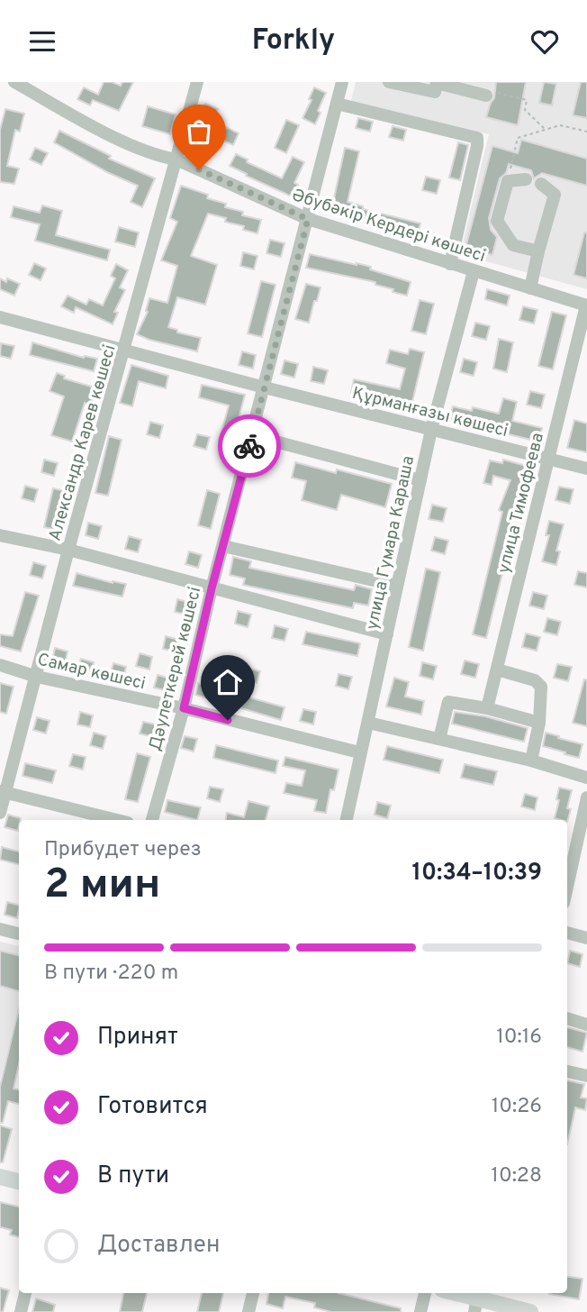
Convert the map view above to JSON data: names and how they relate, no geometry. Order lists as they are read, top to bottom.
{
  "streets": {
    "street": [
      "Әбубәкір Кердері көшесі",
      "Құрманғазы көшесі",
      "Александр Карев көшесі",
      "улица Тимофеева",
      "улица Гумара Караша",
      "Дәулеткерей көшесі",
      "Самар көшесі"
    ]
  },
  "crossings": [
    ["Әбубәкір Кердері көшесі", "Александр Карев көшесі"],
    ["Әбубәкір Кердері көшесі", "улица Тимофеева"],
    ["Әбубәкір Кердері көшесі", "улица Гумара Караша"],
    ["Әбубәкір Кердері көшесі", "Дәулеткерей көшесі"],
    ["Құрманғазы көшесі", "Александр Карев көшесі"],
    ["Құрманғазы көшесі", "улица Тимофеева"],
    ["Құрманғазы көшесі", "улица Гумара Караша"],
    ["Құрманғазы көшесі", "Дәулеткерей көшесі"],
    ["Александр Карев көшесі", "Самар көшесі"],
    ["улица Гумара Караша", "Самар көшесі"],
    ["Дәулеткерей көшесі", "Самар көшесі"]
  ],
  "page": {
    "header": "Forkly",
    "heading": ["2 мин", "Прибудет через", "10:34–10:39"],
    "bar": "В пути · 220 m",
    "list": [
      ["Принят", "10:16"],
      ["Готовится", "10:26"],
      ["В пути", "10:28"],
      "Доставлен"
    ]
  }
}
